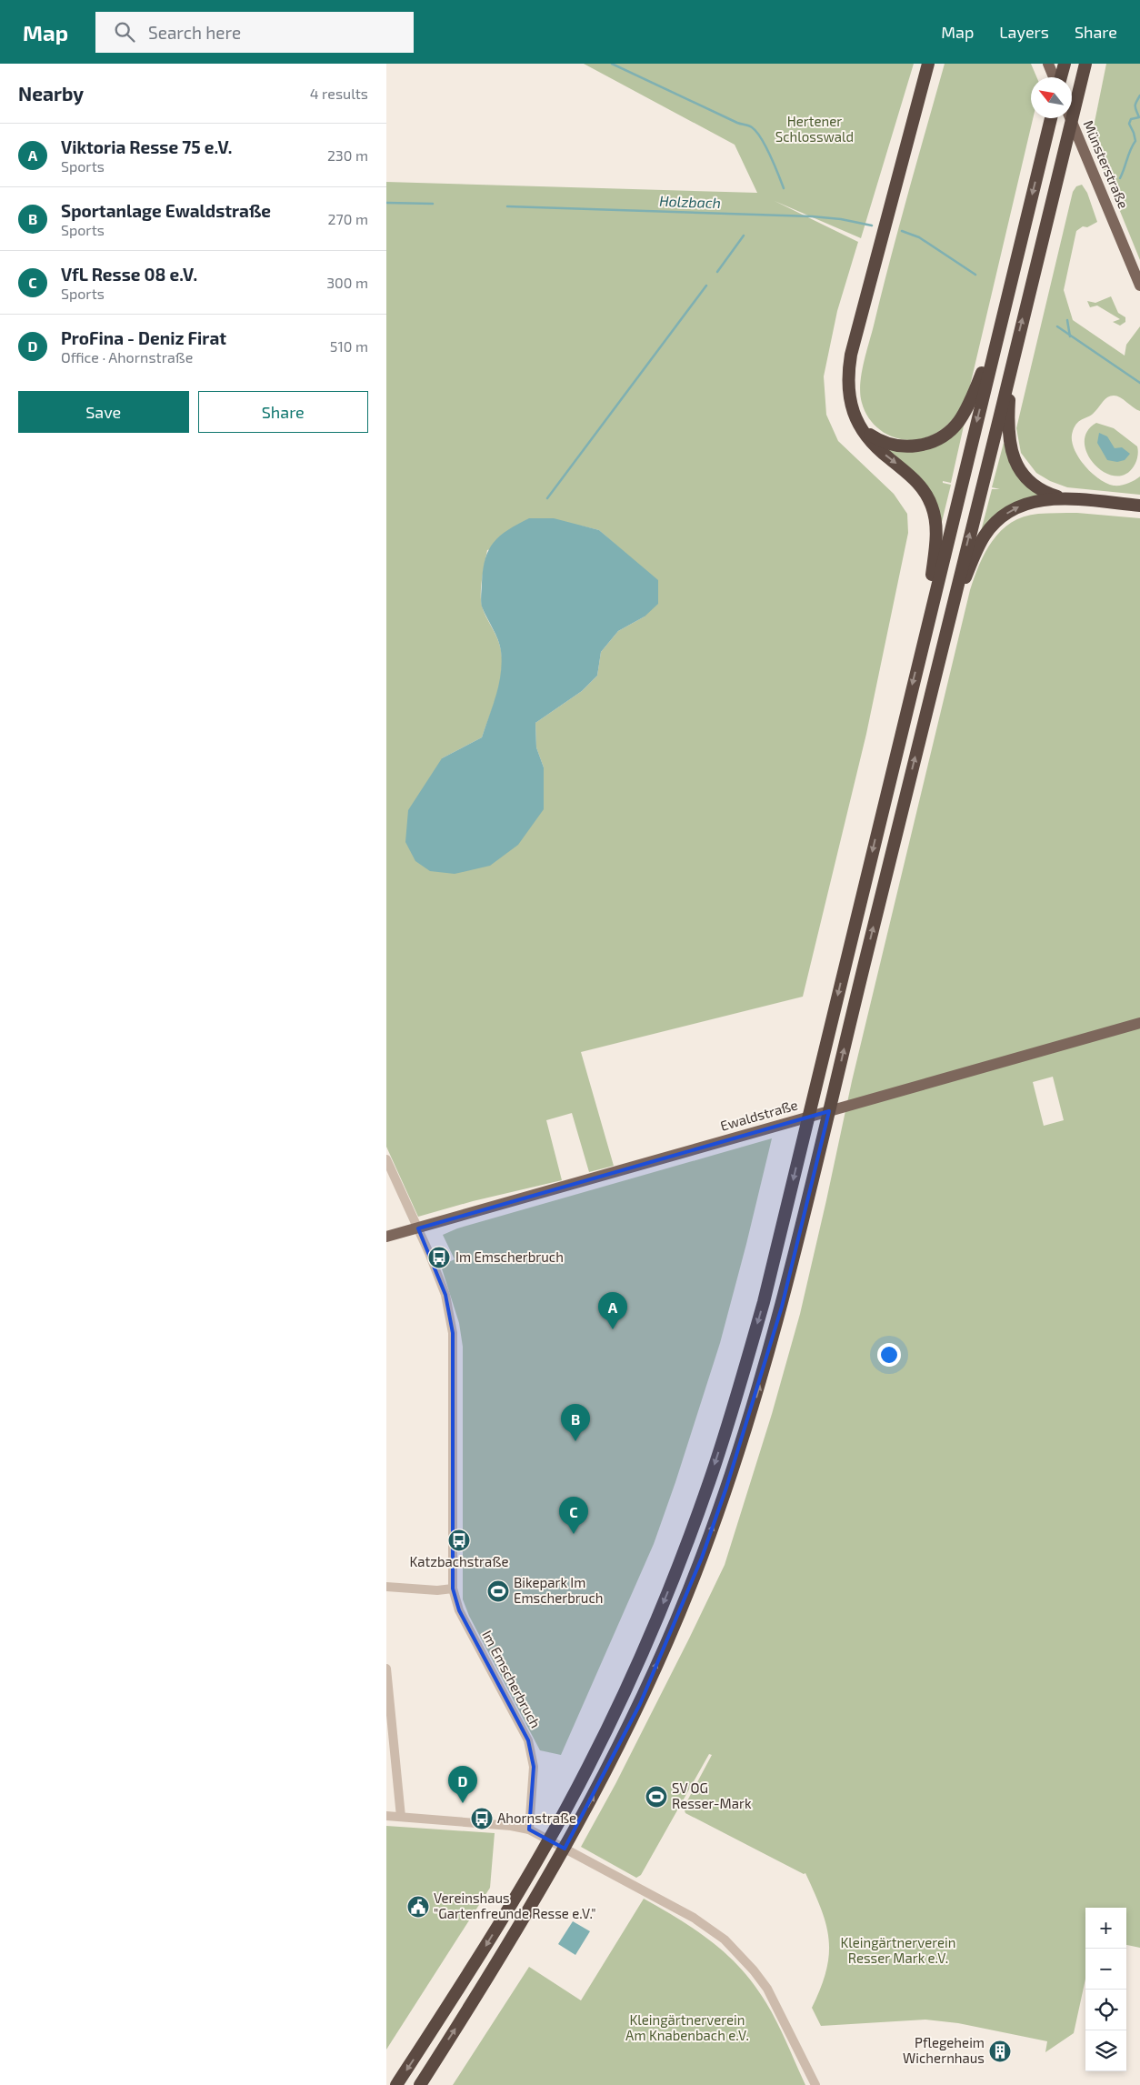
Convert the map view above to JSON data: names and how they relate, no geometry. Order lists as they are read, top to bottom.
{
  "streets": {
    "main road": ["Münsterstraße", "Ewaldstraße"],
    "street": ["Im Emscherbruch"]
  },
  "crossings": [
    ["Ewaldstraße", "Im Emscherbruch"]
  ],
  "water": ["Holzbach"],
  "parks": ["Hertener Schlosswald", "Kleingärtnerverein Resser Mark e.V.", "Kleingärtnerverein Am Knabenbach e.V."],
  "places": {
    "bus stop": ["Im Emscherbruch", "Katzbachstraße", "Ahornstraße"],
    "sports": ["Bikepark Im Emscherbruch", "SV OG Resser-Mark"],
    "public building": ["Vereinshaus \"Gartenfreunde Resse e.V.\""],
    "building": ["Pflegeheim Wichernhaus"]
  },
  "north": "top left",
  "page": {
    "header": "Map",
    "search": "Search here",
    "nav": ["Map", "Layers", "Share"],
    "heading": ["Nearby", "4 results"],
    "list": [
      {
        "mark": "A",
        "name": "Viktoria Resse 75 e.V.",
        "note": "Sports",
        "value": "230 m"
      },
      {
        "mark": "B",
        "name": "Sportanlage Ewaldstraße",
        "note": "Sports",
        "value": "270 m"
      },
      {
        "mark": "C",
        "name": "VfL Resse 08 e.V.",
        "note": "Sports",
        "value": "300 m"
      },
      {
        "mark": "D",
        "name": "ProFina - Deniz Firat",
        "note": "Office · Ahornstraße",
        "value": "510 m"
      }
    ],
    "buttons": ["Save", "Share"],
    "pins": [
      "A",
      "B",
      "C",
      "D"
    ],
    "map_buttons": ["+", "−"]
  }
}
